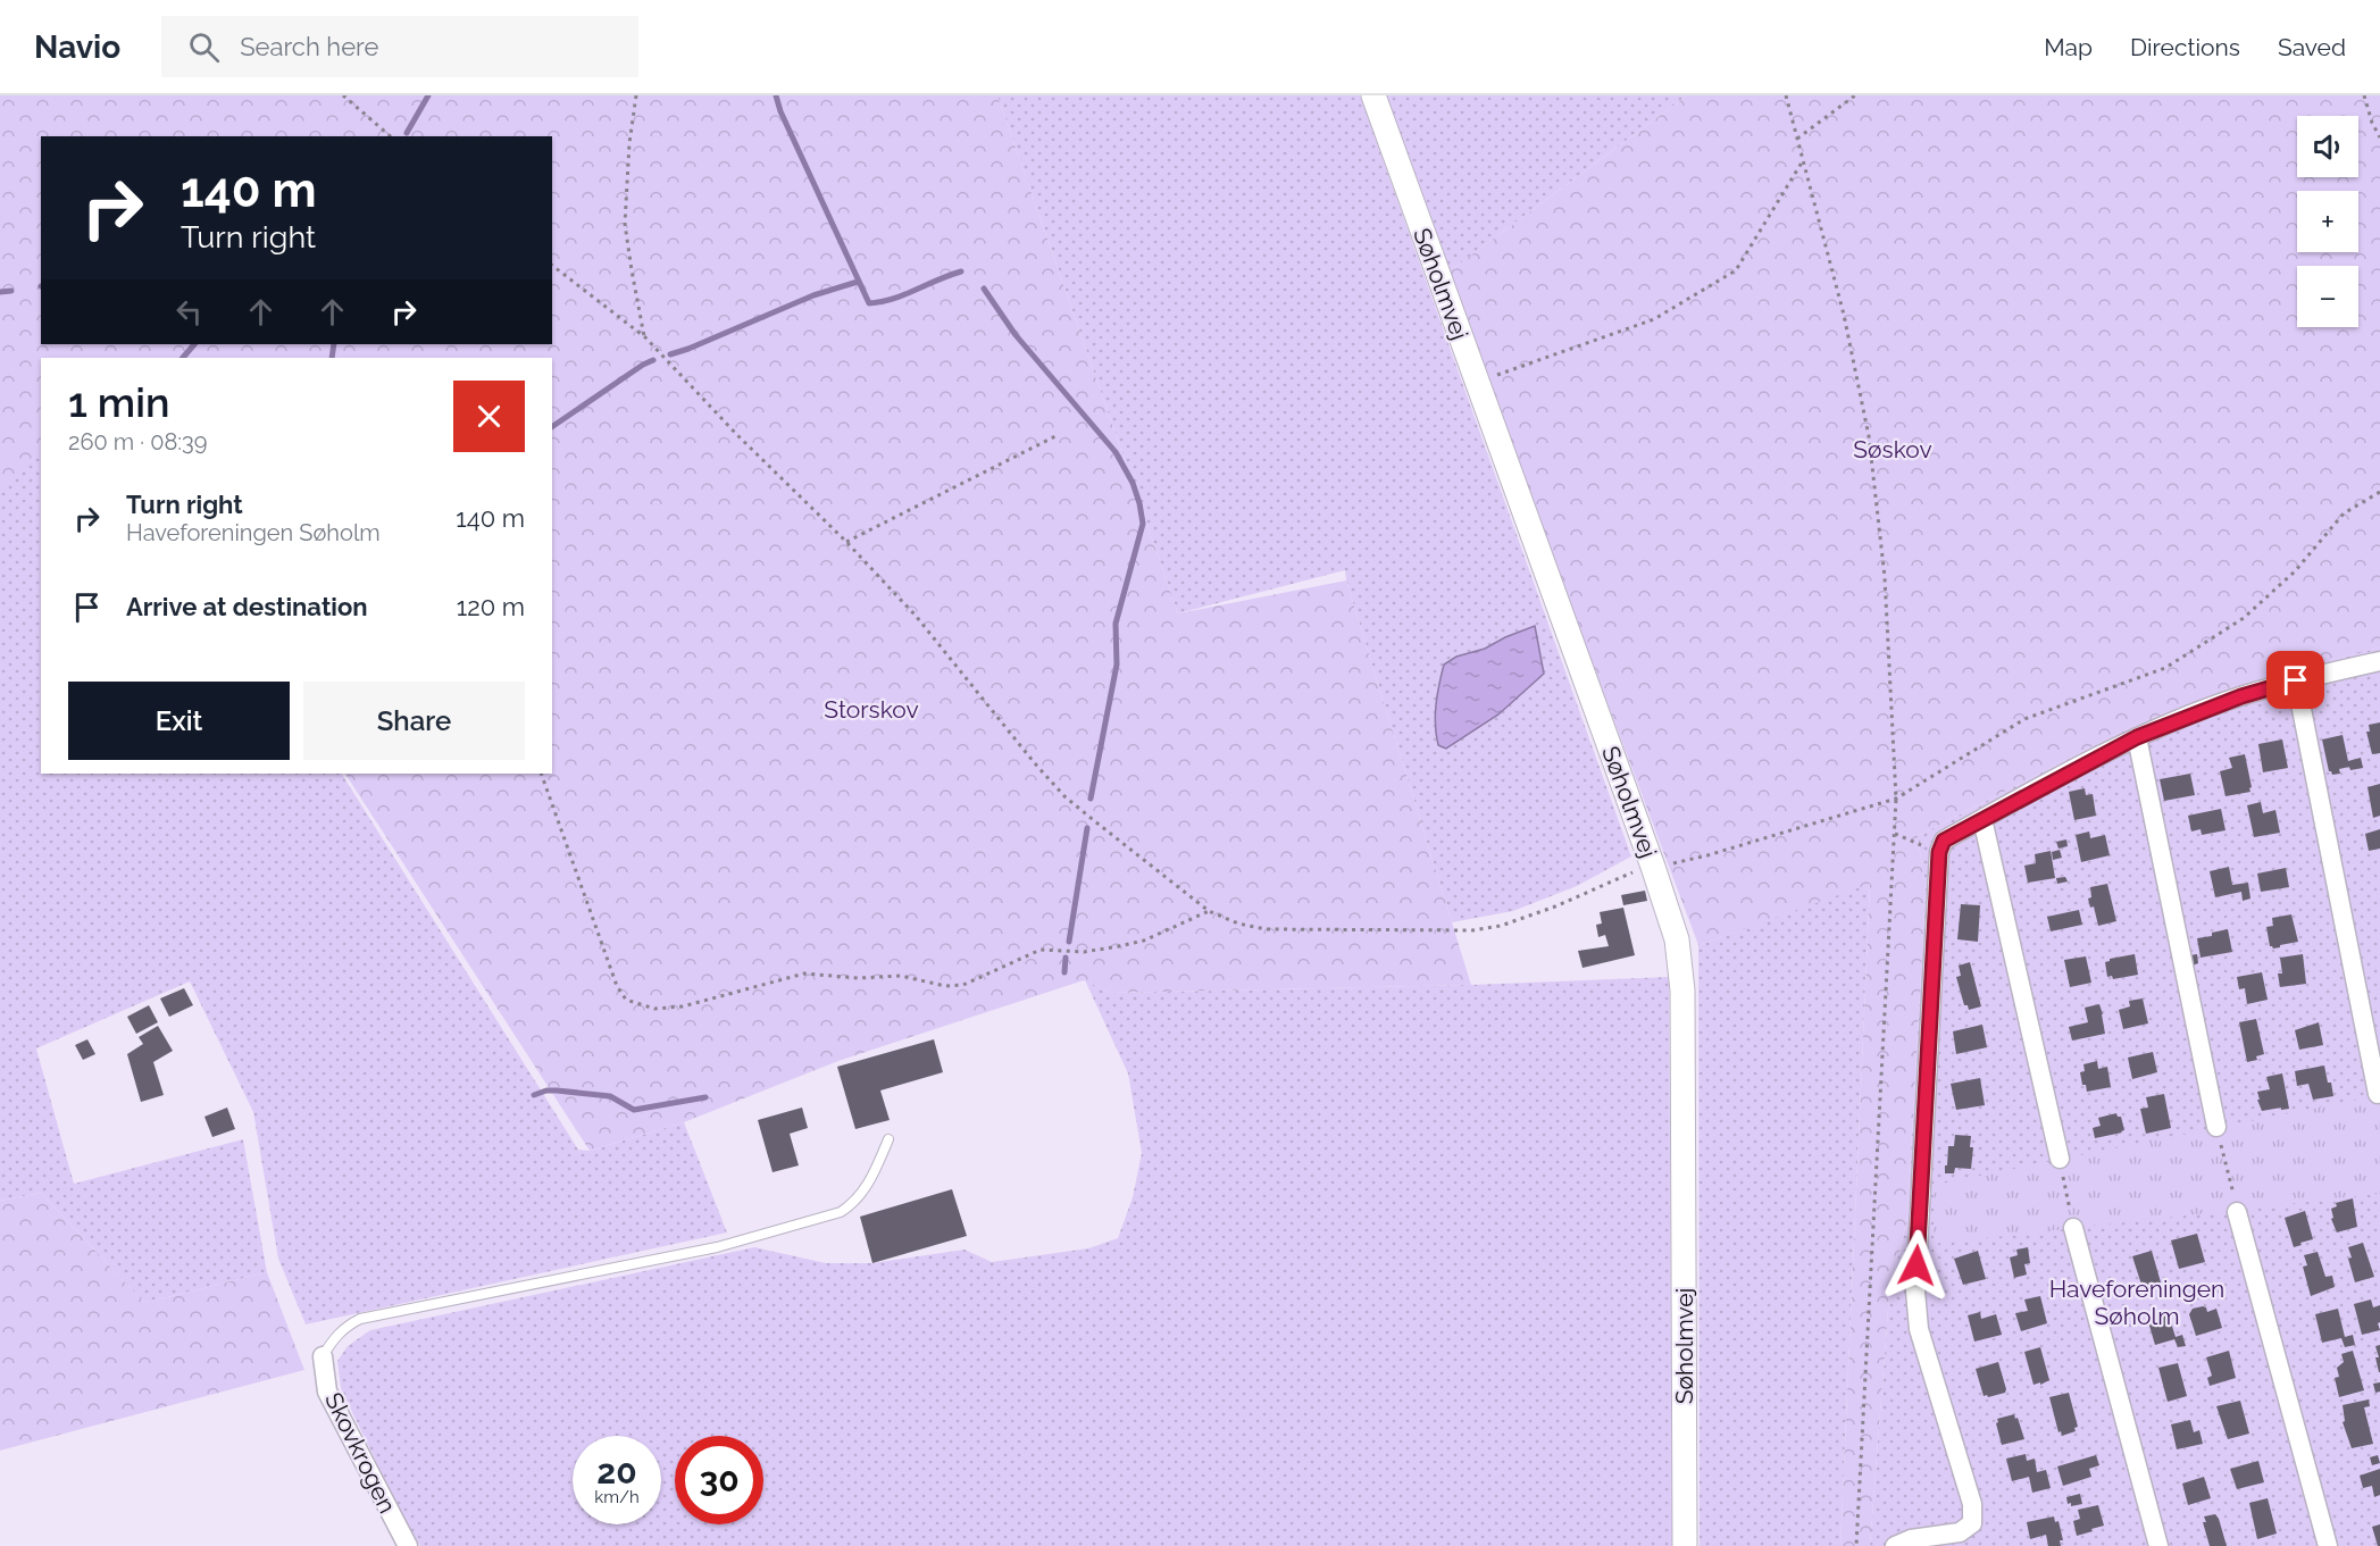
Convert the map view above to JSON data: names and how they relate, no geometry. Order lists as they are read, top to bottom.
{
  "streets": {
    "street": ["Søholmvej", "Skovkrogen"]
  },
  "parks": ["Søskov", "Storskov", "Haveforeningen Søholm"],
  "page": {
    "header": "Navio",
    "search": "Search here",
    "nav": ["Map", "Directions", "Saved"],
    "map_buttons": ["+", "−"],
    "turn": ["140 m", "Turn right"],
    "heading": ["1 min", "260 m · 08:39"],
    "list": [
      {
        "name": "Turn right",
        "note": "Haveforeningen Søholm",
        "value": "140 m"
      },
      {
        "name": "Arrive at destination",
        "value": "120 m"
      }
    ],
    "buttons": ["Exit", "Share"],
    "speed": "20 km/h",
    "limit": "30"
  }
}
